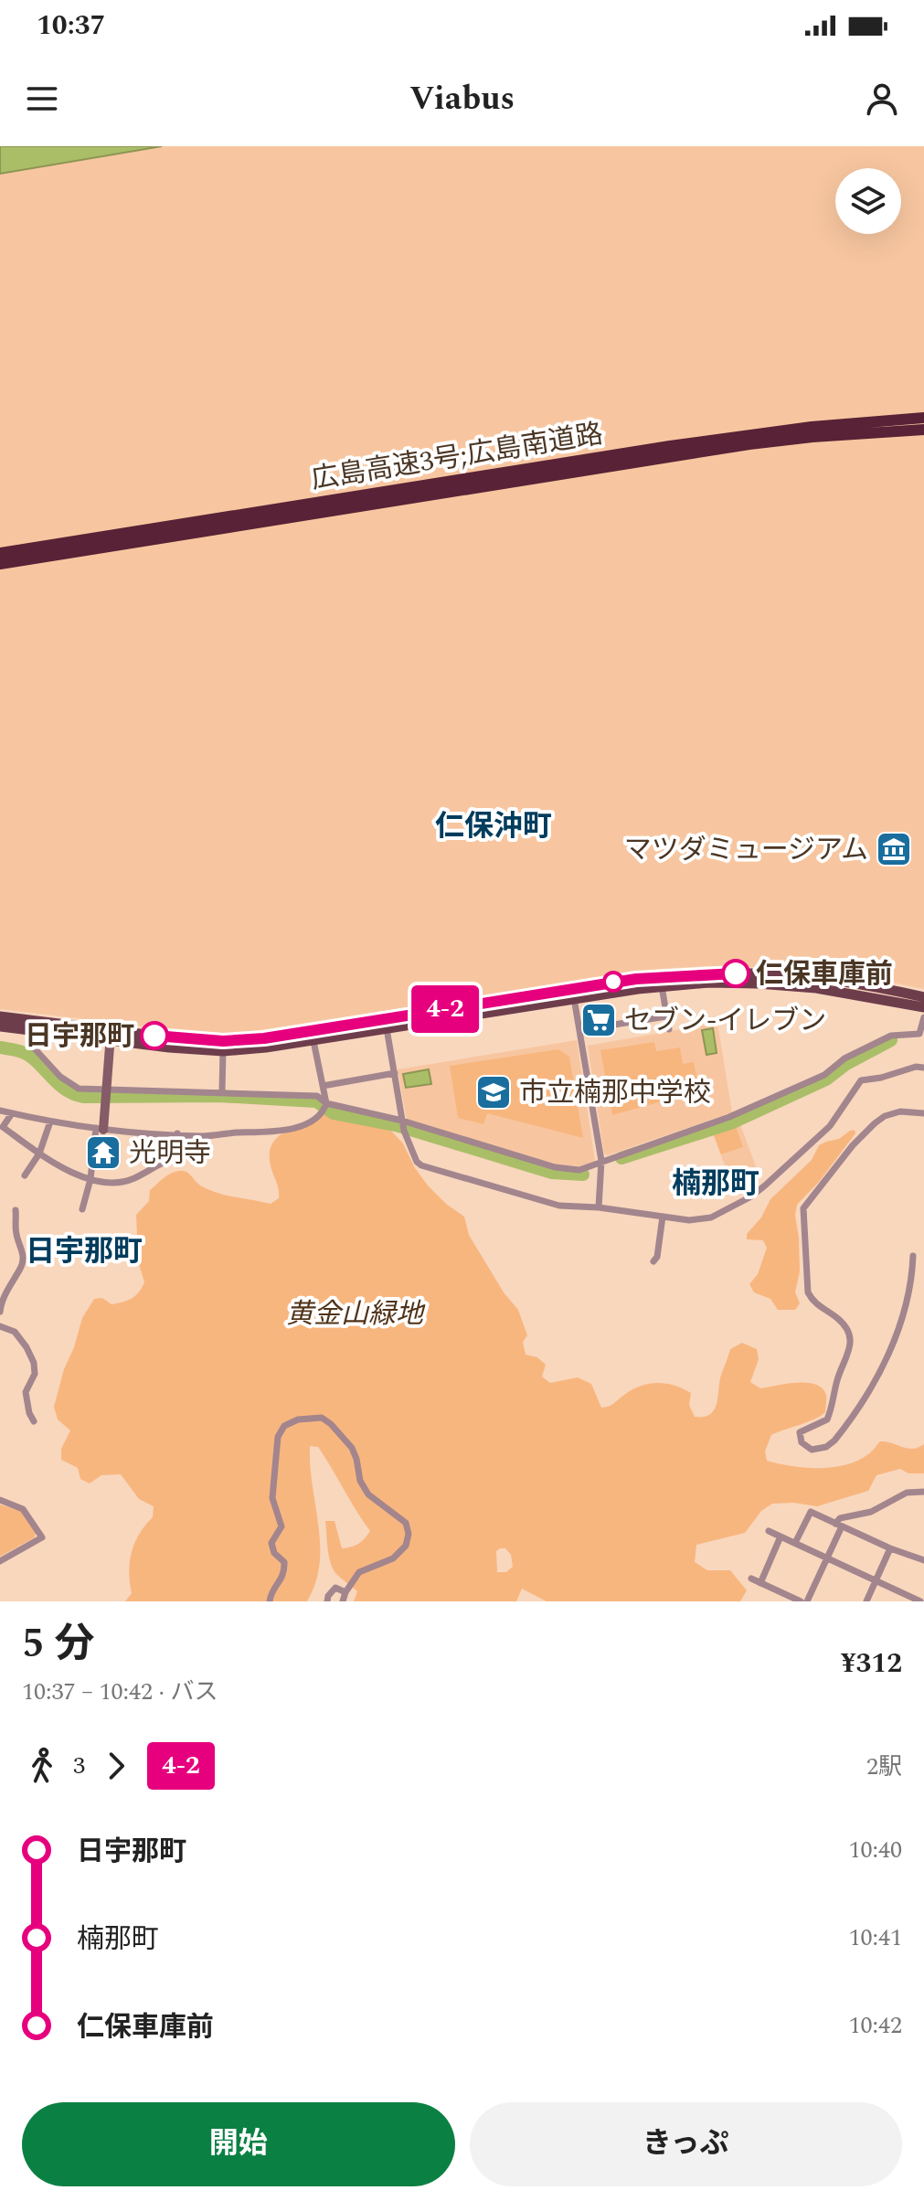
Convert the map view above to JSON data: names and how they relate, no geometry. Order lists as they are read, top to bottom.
{
  "streets": {
    "highway": ["広島高速3号;広島南道路"]
  },
  "districts": ["仁保沖町", "楠那町", "日宇那町"],
  "parks": ["黄金山緑地"],
  "places": {
    "museum": ["マツダミュージアム"],
    "other": ["仁保車庫前", "日宇那町"],
    "supermarket": ["セブン-イレブン"],
    "school or university": ["市立楠那中学校"],
    "temple": ["光明寺"]
  },
  "lines": ["bus line 4-2"],
  "page": {
    "status": "10:37",
    "header": "Viabus",
    "on_map": "4-2",
    "heading": ["5 分", "10:37 – 10:42 · バス", "¥312"],
    "legs": ["3", "4-2", "2駅"],
    "list": [
      {
        "name": "日宇那町",
        "value": "10:40"
      },
      {
        "name": "楠那町",
        "value": "10:41"
      },
      {
        "name": "仁保車庫前",
        "value": "10:42"
      }
    ],
    "buttons": ["開始", "きっぷ"]
  }
}
